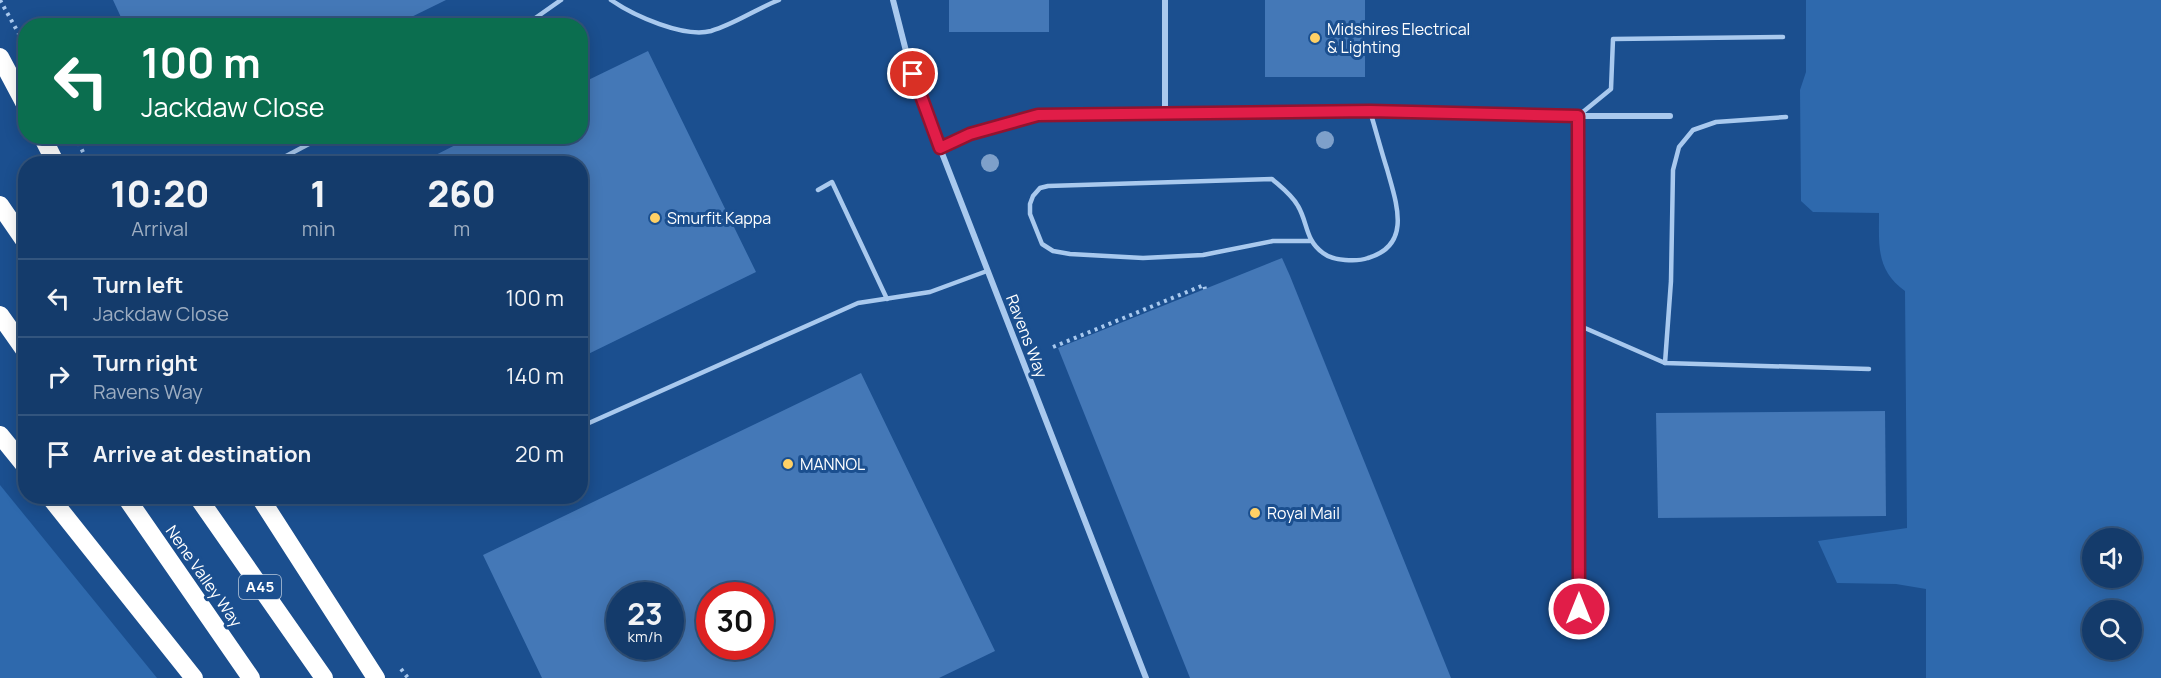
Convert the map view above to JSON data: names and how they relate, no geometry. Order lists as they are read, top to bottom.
{
  "streets": {
    "highway": ["Nene Valley Way", "A45"],
    "street": ["Ravens Way"]
  },
  "places": [
    "Midshires Electrical & Lighting",
    "Smurfit Kappa",
    "MANNOL",
    "Royal Mail"
  ],
  "page": {
    "turn": ["100 m", "Jackdaw Close"],
    "eta": [
      "10:20",
      "Arrival",
      "1",
      "min",
      "260",
      "m"
    ],
    "list": [
      {
        "name": "Turn left",
        "note": "Jackdaw Close",
        "value": "100 m"
      },
      {
        "name": "Turn right",
        "note": "Ravens Way",
        "value": "140 m"
      },
      {
        "name": "Arrive at destination",
        "value": "20 m"
      }
    ],
    "speed": "23 km/h",
    "limit": "30"
  }
}
